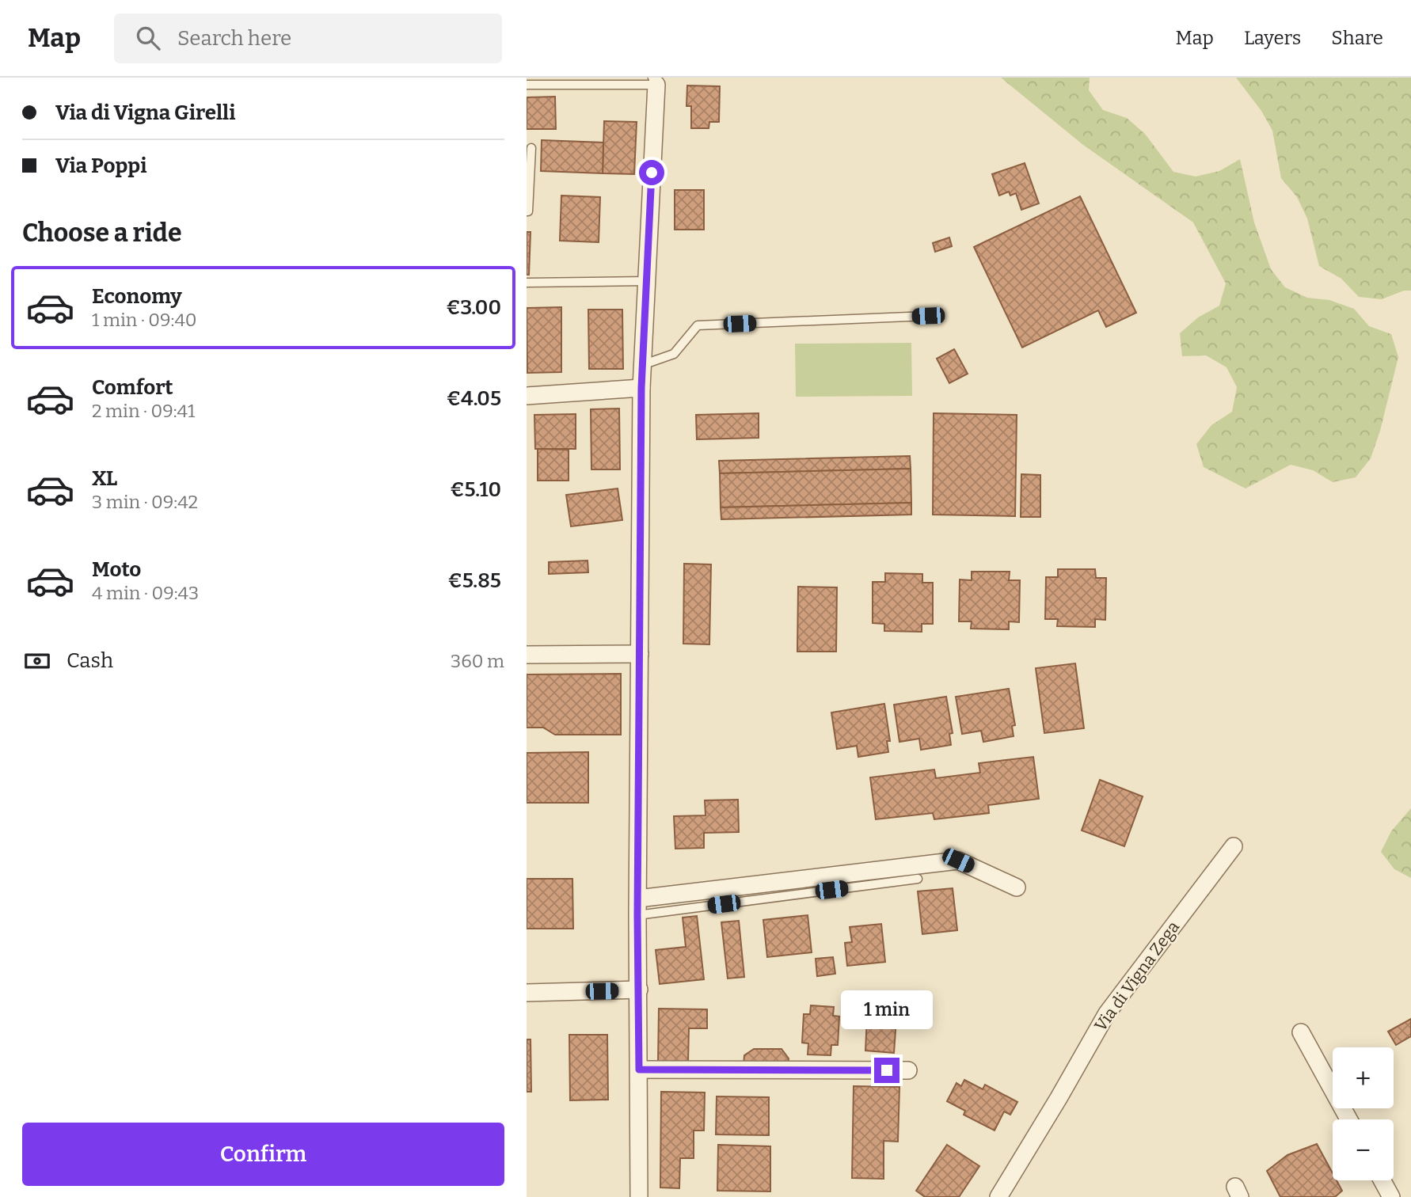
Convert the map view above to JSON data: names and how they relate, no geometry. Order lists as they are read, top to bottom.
{
  "streets": {
    "street": ["Via di Vigna Zega"]
  },
  "page": {
    "header": "Map",
    "search": "Search here",
    "nav": ["Map", "Layers", "Share"],
    "banner": ["Via di Vigna Girelli", "Via Poppi"],
    "heading": "Choose a ride",
    "list": [
      {
        "name": "Economy",
        "note": "1 min · 09:40",
        "value": "€3.00"
      },
      {
        "name": "Comfort",
        "note": "2 min · 09:41",
        "value": "€4.05"
      },
      {
        "name": "XL",
        "note": "3 min · 09:42",
        "value": "€5.10"
      },
      {
        "name": "Moto",
        "note": "4 min · 09:43",
        "value": "€5.85"
      }
    ],
    "pay": ["Cash", "360 m"],
    "bubble": "1 min",
    "map_buttons": ["+", "−"],
    "buttons": "Confirm"
  }
}
